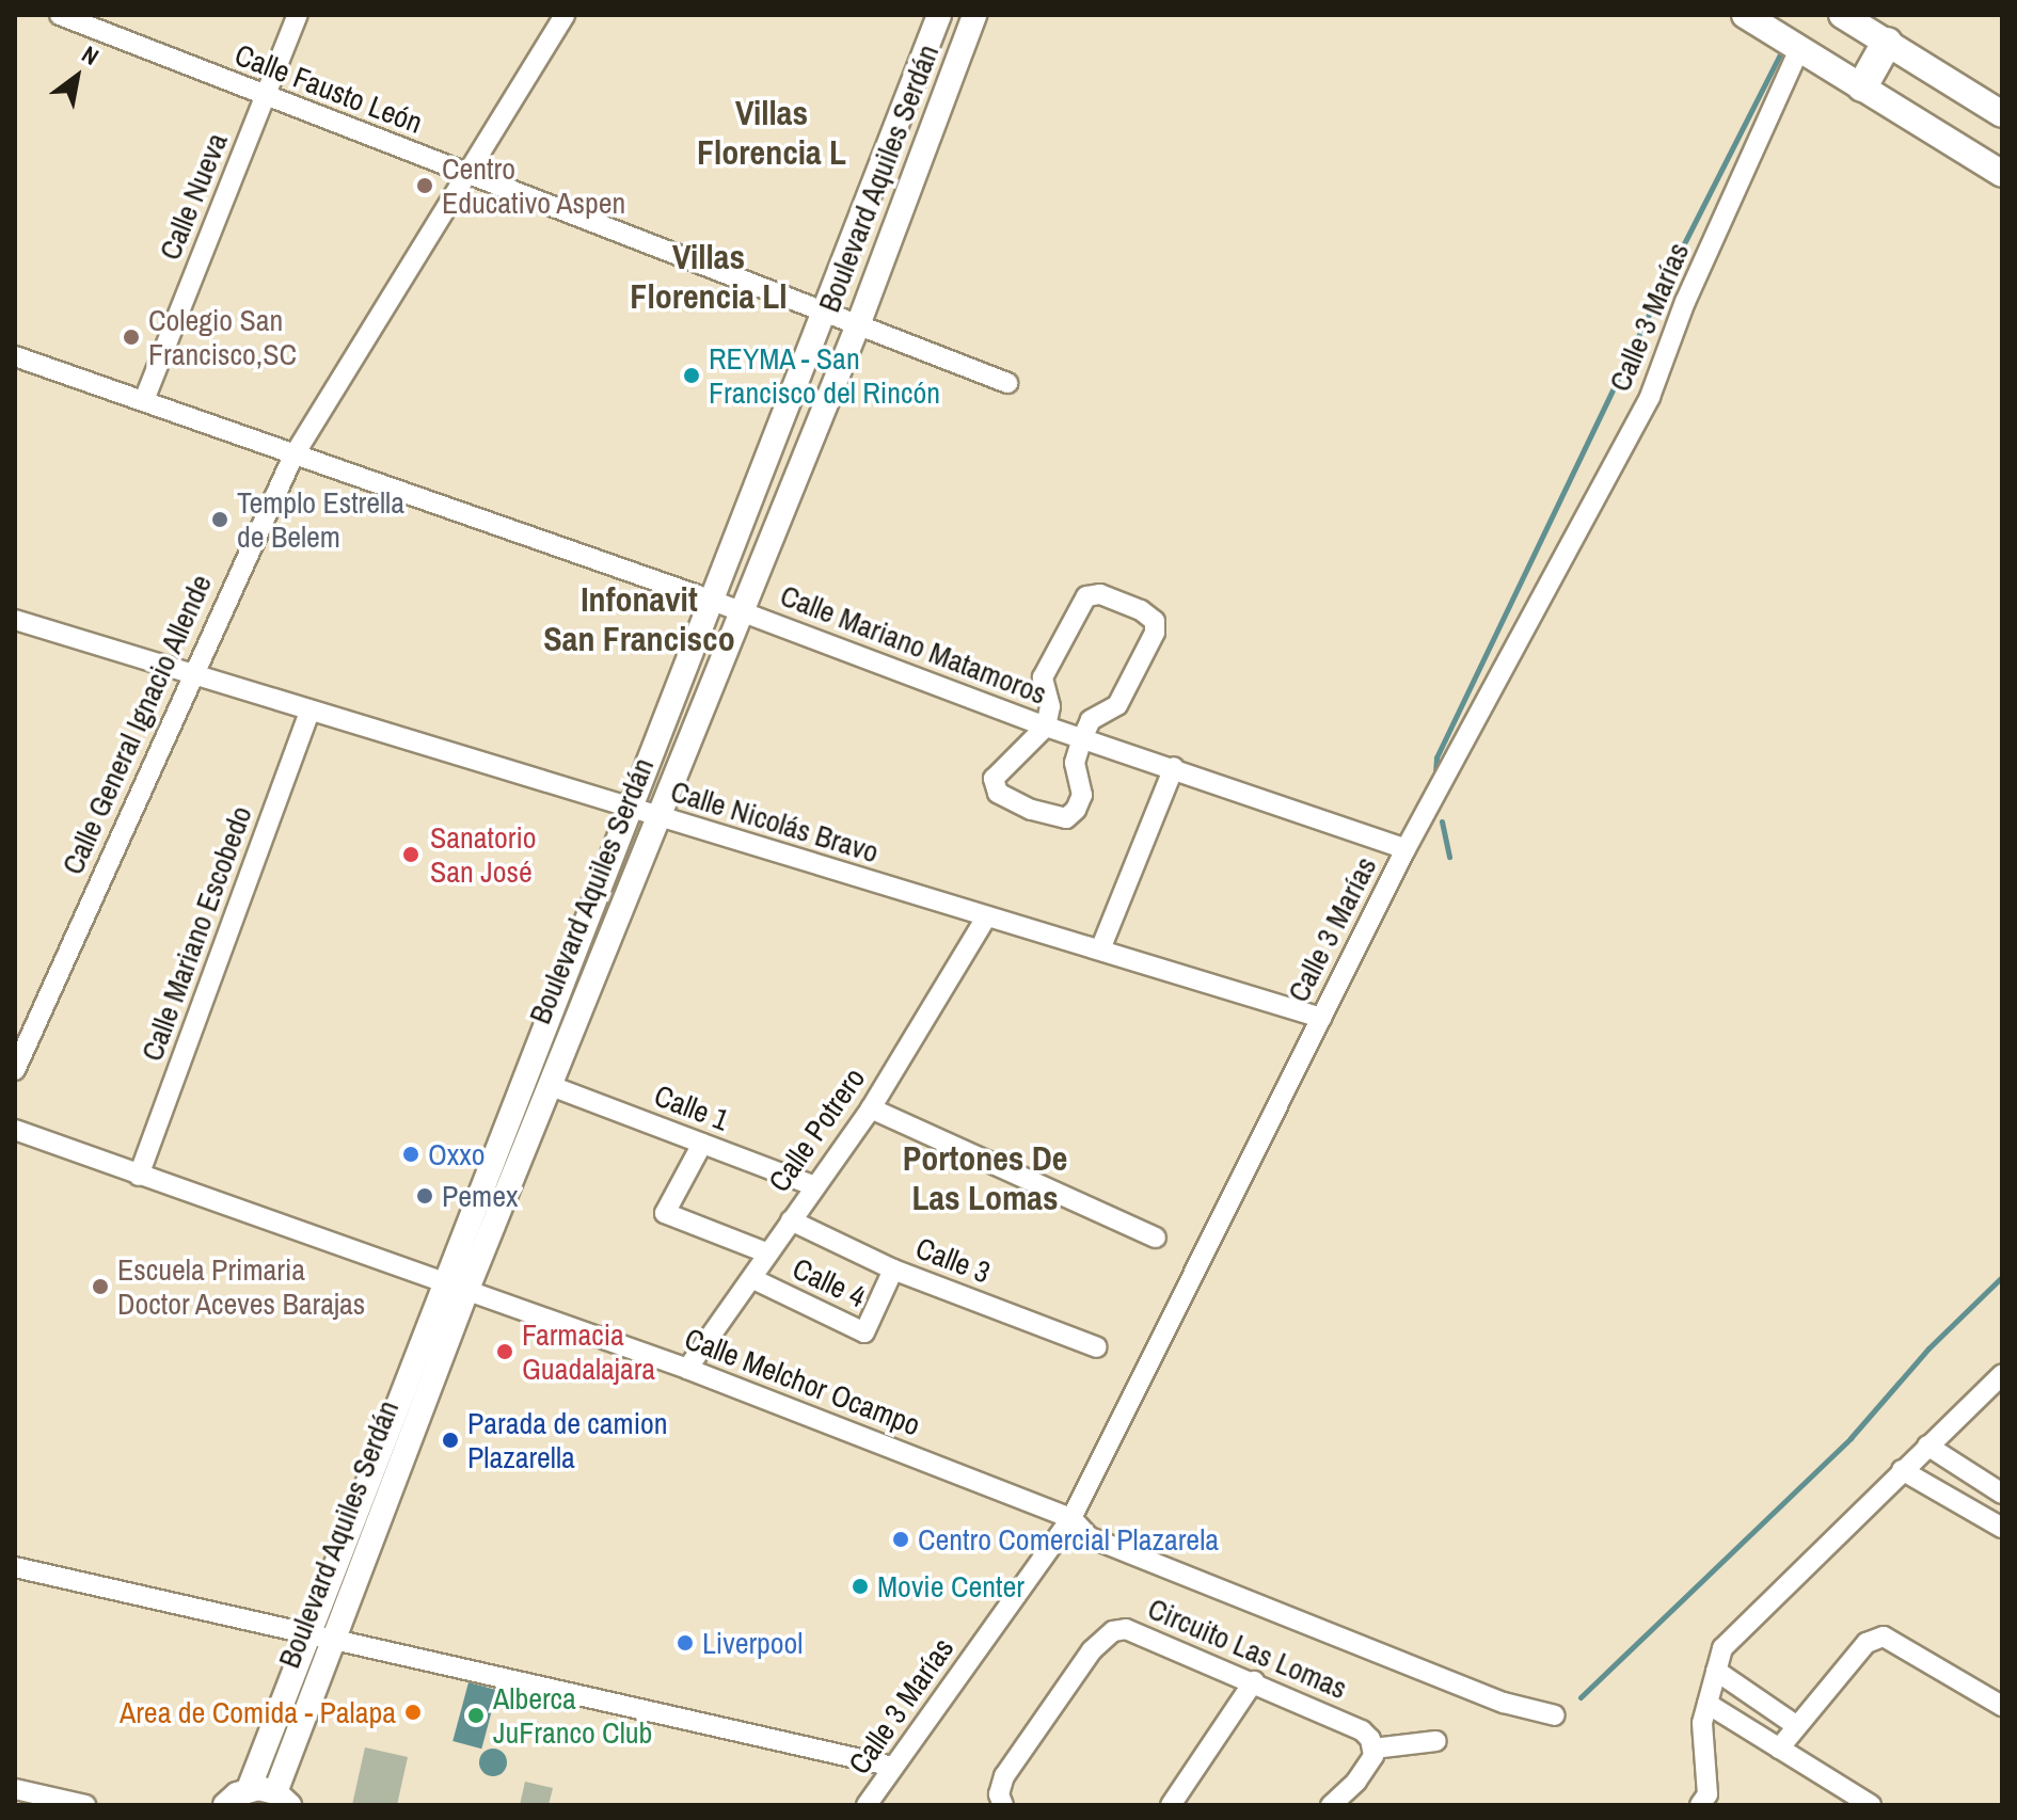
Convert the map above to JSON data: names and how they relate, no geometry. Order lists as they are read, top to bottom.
{
  "streets": {
    "street": [
      "Calle Fausto León",
      "Boulevard Aquiles Serdán",
      "Calle Nueva",
      "Calle 3 Marías",
      "Calle Mariano Matamoros",
      "Calle General Ignacio Allende",
      "Calle Nicolás Bravo",
      "Calle Mariano Escobedo",
      "Calle 1",
      "Calle Potrero",
      "Calle 3",
      "Calle 4",
      "Calle Melchor Ocampo",
      "Circuito Las Lomas"
    ]
  },
  "crossings": [
    ["Calle Fausto León", "Boulevard Aquiles Serdán"],
    ["Calle Fausto León", "Calle Nueva"],
    ["Calle Fausto León", "Calle General Ignacio Allende"],
    ["Boulevard Aquiles Serdán", "Calle Mariano Matamoros"],
    ["Boulevard Aquiles Serdán", "Calle Nicolás Bravo"],
    ["Boulevard Aquiles Serdán", "Calle 1"],
    ["Boulevard Aquiles Serdán", "Calle Melchor Ocampo"],
    ["Calle Nueva", "Calle Mariano Matamoros"],
    ["Calle 3 Marías", "Calle Mariano Matamoros"],
    ["Calle 3 Marías", "Calle Nicolás Bravo"],
    ["Calle 3 Marías", "Calle Melchor Ocampo"],
    ["Calle Mariano Matamoros", "Calle General Ignacio Allende"],
    ["Calle General Ignacio Allende", "Calle Nicolás Bravo"],
    ["Calle Nicolás Bravo", "Calle Mariano Escobedo"],
    ["Calle Nicolás Bravo", "Calle Potrero"],
    ["Calle Mariano Escobedo", "Calle Melchor Ocampo"],
    ["Calle 1", "Calle Potrero"],
    ["Calle Potrero", "Calle 3"],
    ["Calle Potrero", "Calle 4"],
    ["Calle Potrero", "Calle Melchor Ocampo"],
    ["Calle 3", "Calle 4"]
  ],
  "districts": [
    "Villas Florencia L",
    "Villas Florencia Ll",
    "Infonavit San Francisco",
    "Portones De Las Lomas"
  ],
  "places": [
    "Centro Educativo Aspen",
    "Colegio San Francisco,SC",
    "REYMA - San Francisco del Rincón",
    "Templo Estrella de Belem",
    "Sanatorio San José",
    "Oxxo",
    "Pemex",
    "Escuela Primaria Doctor Aceves Barajas",
    "Farmacia Guadalajara",
    "Parada de camion Plazarella",
    "Centro Comercial Plazarela",
    "Movie Center",
    "Liverpool",
    "Area de Comida - Palapa",
    "Alberca JuFranco Club"
  ],
  "north": "top right"
}
